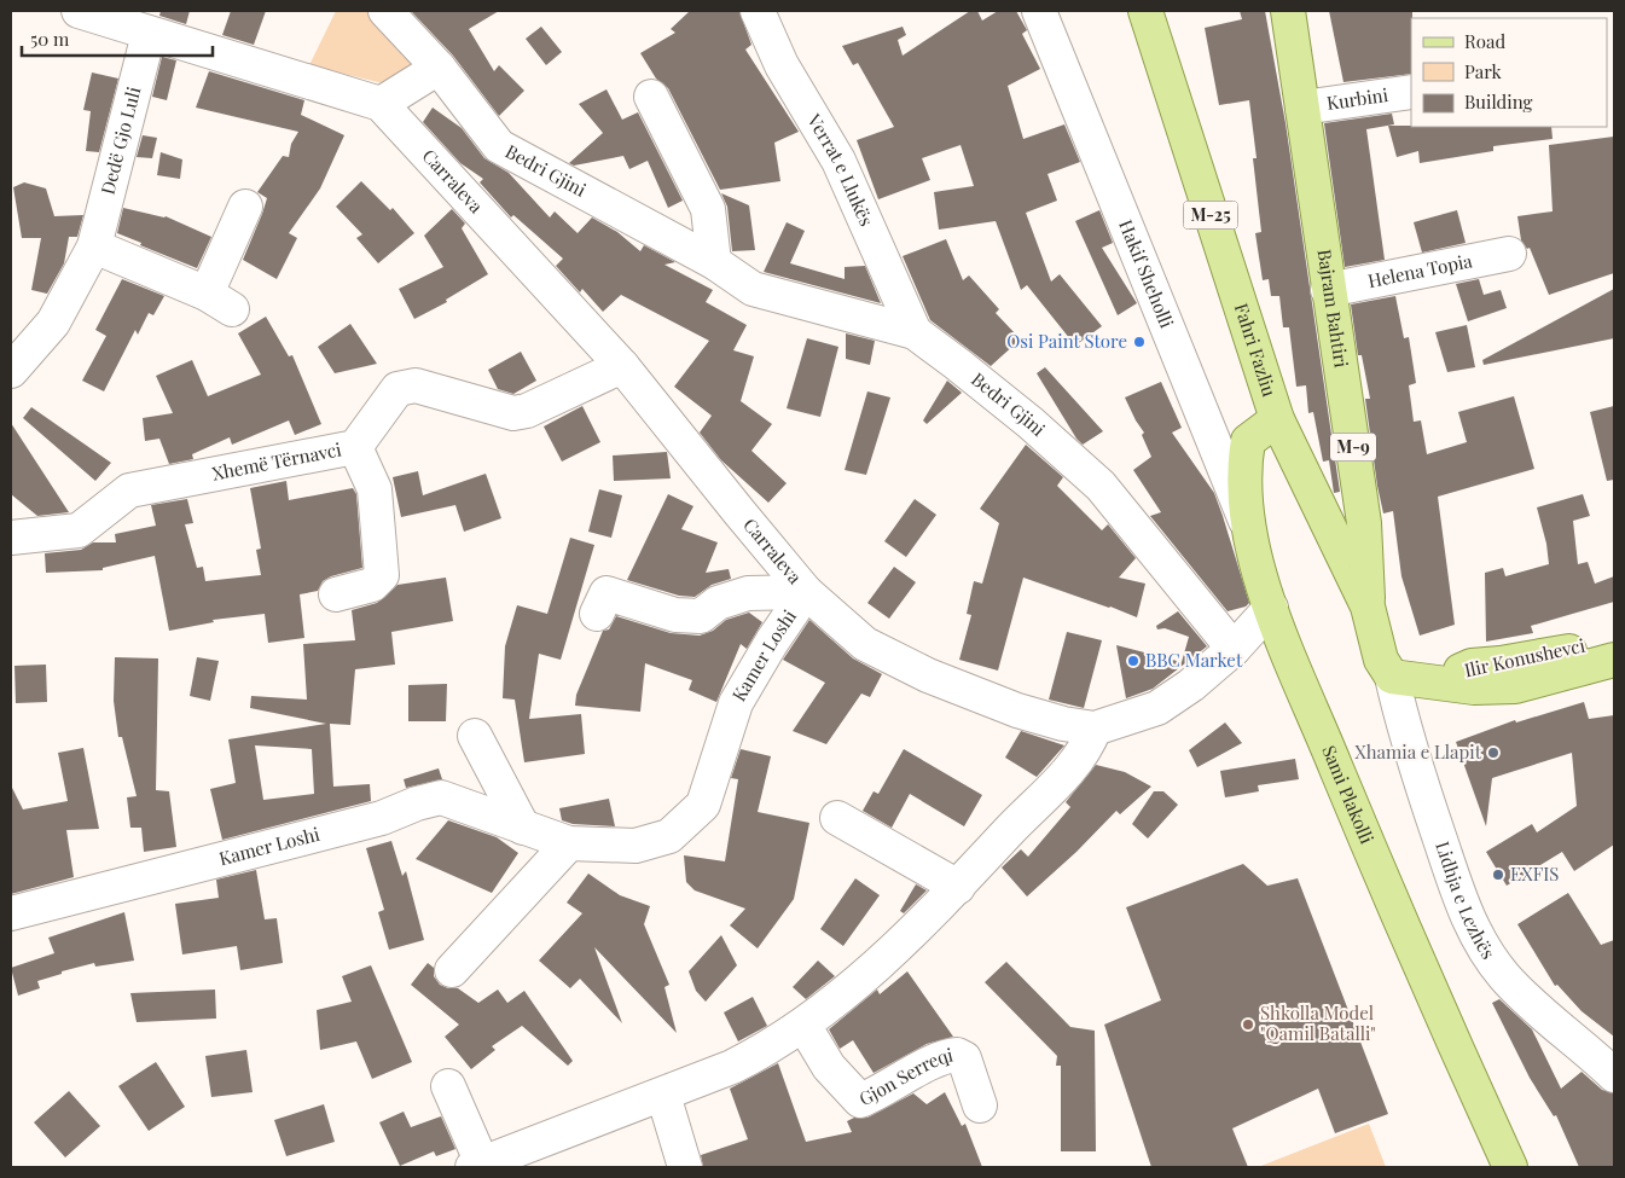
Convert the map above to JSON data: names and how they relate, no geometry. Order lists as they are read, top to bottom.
{
  "streets": {
    "main road": [
      "M-25",
      "Bajram Bahtiri",
      "Fahri Fazliu",
      "M-9",
      "Ilir Konushevci",
      "Sami Plakolli"
    ],
    "street": [
      "Kurbini",
      "Dedë Gjo Luli",
      "Bedri Gjini",
      "Verrat e Llukës",
      "Carraleva",
      "Helena Topia",
      "Hakif Sheholli",
      "Xhemë Tërnavci",
      "Kamer Loshi",
      "Lidhja e Lezhës",
      "Gjon Serreqi"
    ]
  },
  "crossings": [
    ["Kurbini", "Bajram Bahtiri"],
    ["Bedri Gjini", "Verrat e Llukës"],
    ["Bedri Gjini", "Carraleva"],
    ["Carraleva", "Xhemë Tërnavci"],
    ["Carraleva", "Kamer Loshi"],
    ["Carraleva", "Sami Plakolli"],
    ["Helena Topia", "Bajram Bahtiri"],
    ["Hakif Sheholli", "Sami Plakolli"],
    ["Bajram Bahtiri", "Fahri Fazliu"],
    ["Fahri Fazliu", "Ilir Konushevci"],
    ["Fahri Fazliu", "Sami Plakolli"],
    ["Fahri Fazliu", "Lidhja e Lezhës"],
    ["Ilir Konushevci", "Lidhja e Lezhës"]
  ],
  "places": [
    "Osi Paint Store",
    "BBC Market",
    "Xhamia e Llapit",
    "EXFIS",
    "Shkolla Model \"Qamil Batalli\""
  ],
  "legend": ["Road", "Park", "Building"],
  "scale_bar": "50 m"
}
